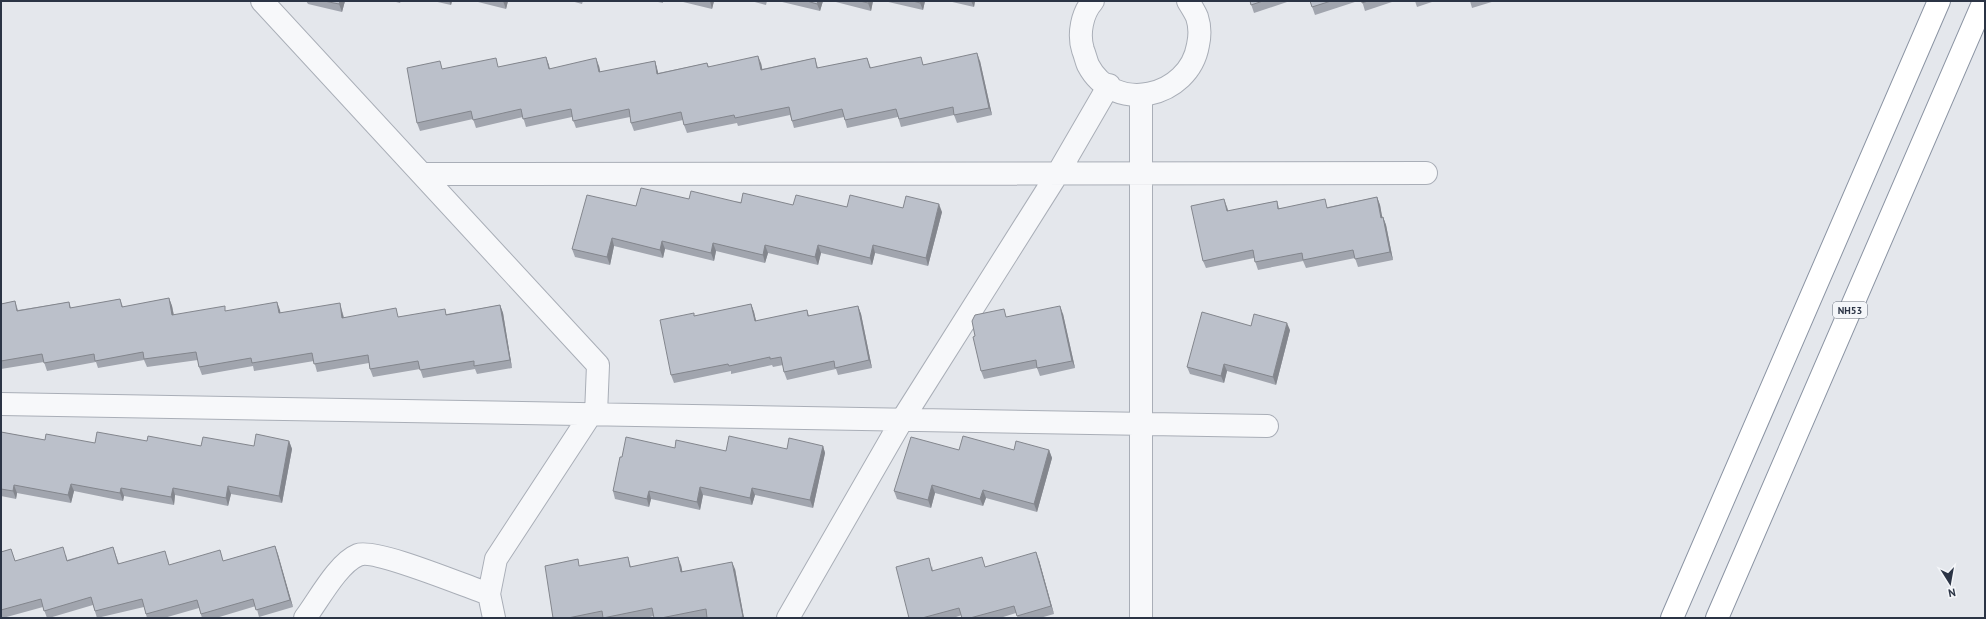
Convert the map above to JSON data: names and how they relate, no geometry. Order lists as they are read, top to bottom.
{
  "streets": {
    "highway": ["NH53"]
  },
  "north": "bottom"
}
